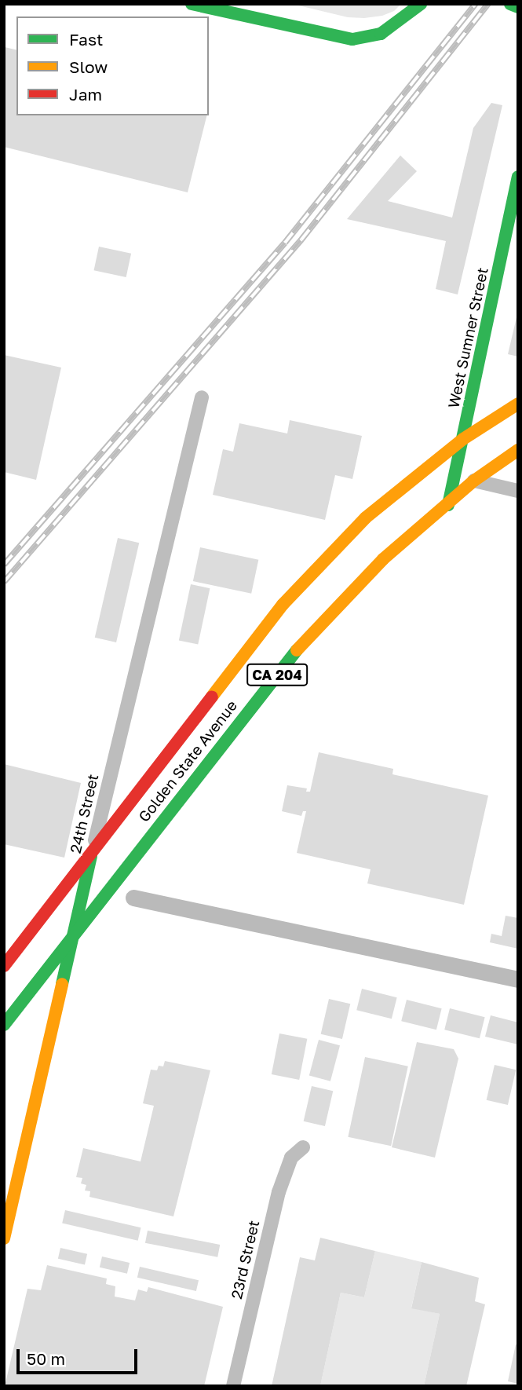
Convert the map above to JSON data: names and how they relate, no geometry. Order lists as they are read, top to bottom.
{
  "streets": {
    "main road": [
      "West Sumner Street",
      "CA 204",
      "Golden State Avenue",
      "24th Street"
    ],
    "street": ["23rd Street"]
  },
  "crossings": [
    ["West Sumner Street", "Golden State Avenue"],
    ["Golden State Avenue", "24th Street"]
  ],
  "legend": ["Fast", "Slow", "Jam"],
  "scale_bar": "50 m"
}
